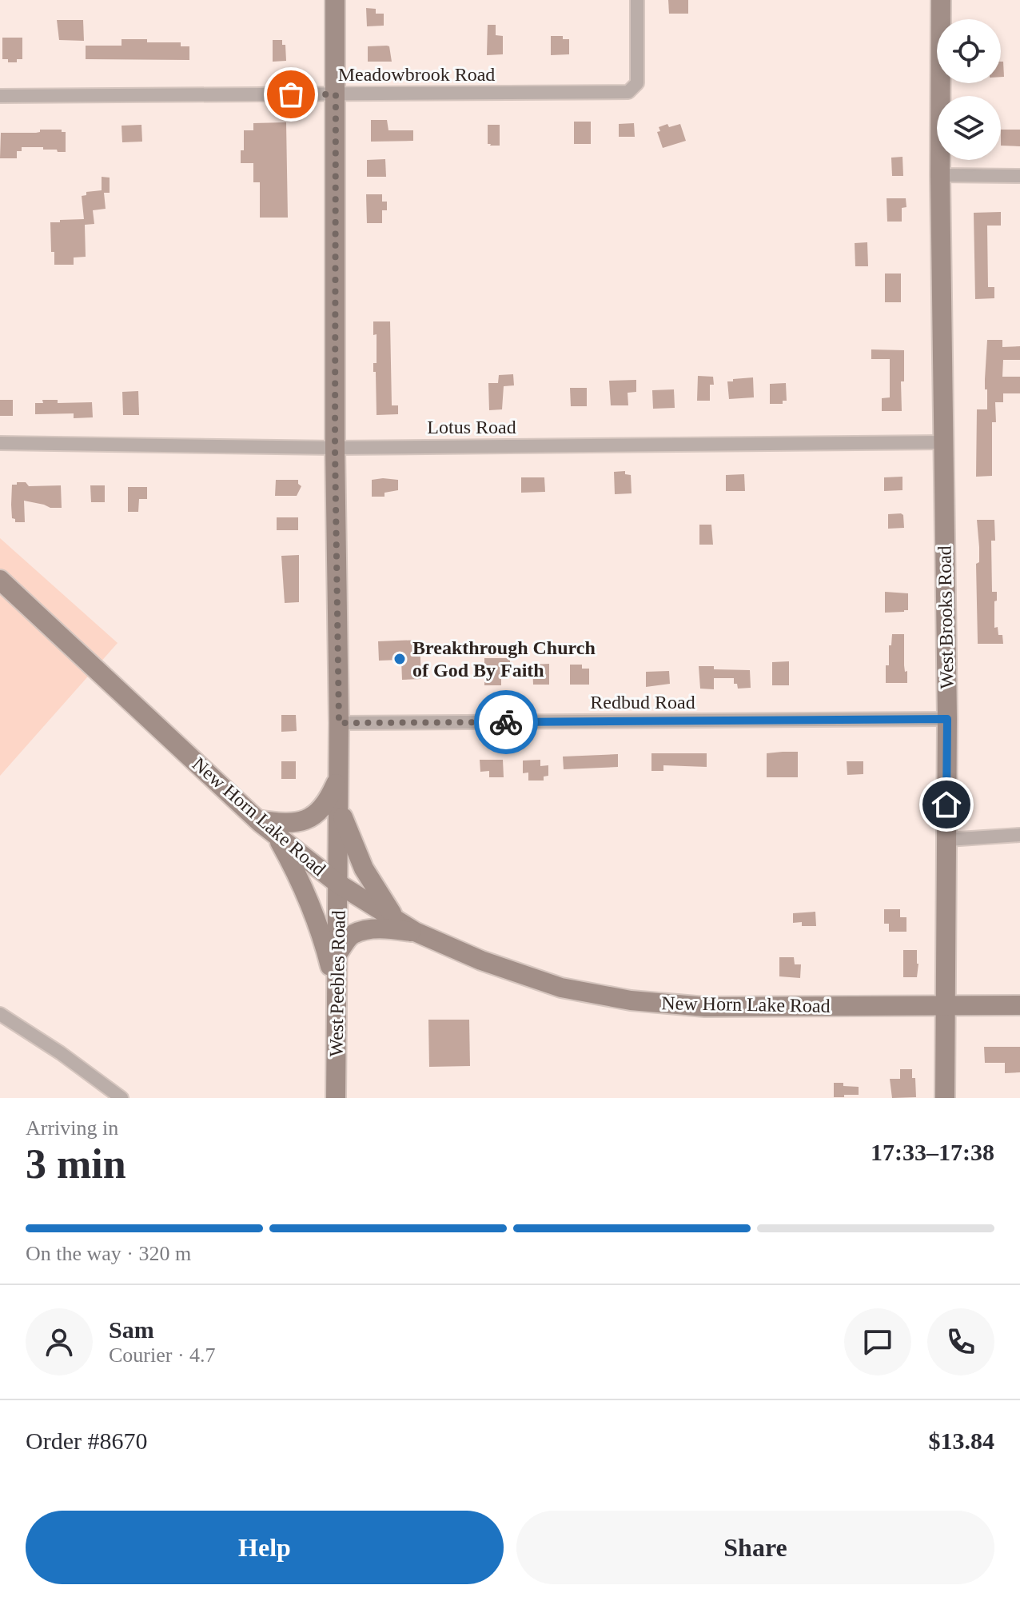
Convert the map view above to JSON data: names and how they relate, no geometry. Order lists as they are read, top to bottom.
{
  "streets": {
    "main road": ["West Brooks Road", "New Horn Lake Road", "West Peebles Road"],
    "street": ["Meadowbrook Road", "Lotus Road", "Redbud Road"]
  },
  "crossings": [
    ["Meadowbrook Road", "West Peebles Road"],
    ["Lotus Road", "West Brooks Road"],
    ["Lotus Road", "West Peebles Road"],
    ["West Brooks Road", "Redbud Road"],
    ["West Brooks Road", "New Horn Lake Road"],
    ["Redbud Road", "West Peebles Road"],
    ["New Horn Lake Road", "West Peebles Road"]
  ],
  "places": ["Breakthrough Church of God By Faith"],
  "page": {
    "heading": ["3 min", "Arriving in", "17:33–17:38"],
    "panel": [
      "Sam",
      "Courier · 4.7",
      "Order #8670",
      "$13.84"
    ],
    "bar": "On the way · 320 m",
    "buttons": ["Help", "Share"]
  }
}
